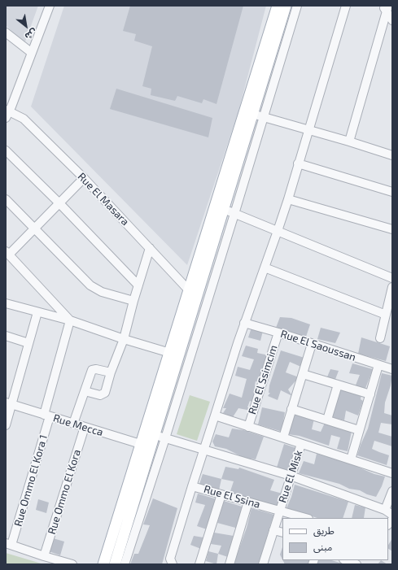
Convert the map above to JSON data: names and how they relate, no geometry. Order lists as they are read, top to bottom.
{
  "streets": {
    "street": [
      "Rue El Masara",
      "Rue El Saoussan",
      "Rue El Ssimcim",
      "Rue Mecca",
      "Rue El Misk",
      "Rue Ommo El Kora 1",
      "Rue Ommo El Kora",
      "Rue El Ssina"
    ]
  },
  "crossings": [
    ["Rue El Saoussan", "Rue El Ssimcim"],
    ["Rue Mecca", "Rue Ommo El Kora 1"],
    ["Rue Mecca", "Rue Ommo El Kora"],
    ["Rue El Misk", "Rue El Ssina"]
  ],
  "legend": ["طريق", "مبنى"],
  "north": "bottom right"
}
